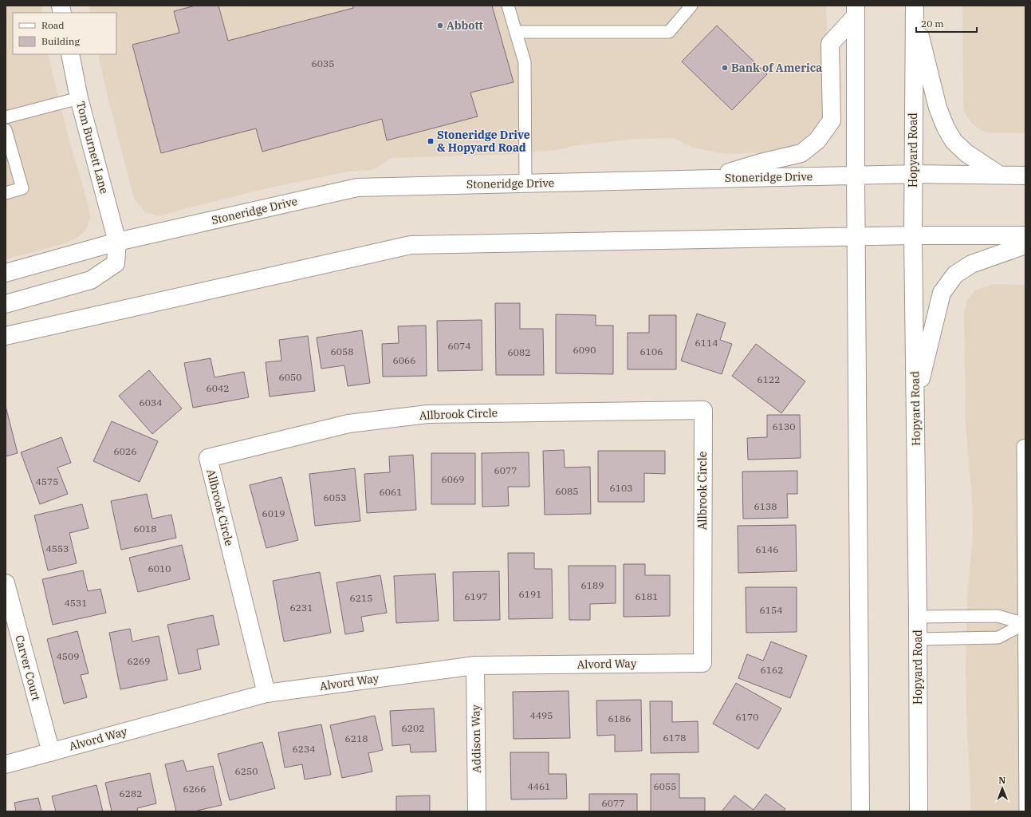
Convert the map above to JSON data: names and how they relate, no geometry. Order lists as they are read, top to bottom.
{
  "streets": {
    "main road": [
      "Tom Burnett Lane",
      "Hopyard Road",
      "Stoneridge Drive",
      "Allbrook Circle",
      "Alvord Way",
      "Carver Court",
      "Addison Way"
    ]
  },
  "crossings": [
    ["Tom Burnett Lane", "Stoneridge Drive"],
    ["Hopyard Road", "Stoneridge Drive"],
    ["Allbrook Circle", "Alvord Way"],
    ["Alvord Way", "Carver Court"],
    ["Alvord Way", "Addison Way"]
  ],
  "places": {
    "other": ["Abbott", "Bank of America"],
    "transit": ["Stoneridge Drive & Hopyard Road"]
  },
  "house_numbers": [
    "6035",
    "6114",
    "6074",
    "6090",
    "6058",
    "6106",
    "6082",
    "6066",
    "6050",
    "6122",
    "6042",
    "6034",
    "6130",
    "6026",
    "6077",
    "6069",
    "4575",
    "6103",
    "6085",
    "6061",
    "6053",
    "6138",
    "6019",
    "6018",
    "4553",
    "6146",
    "6010",
    "6189",
    "6191",
    "6197",
    "6181",
    "6215",
    "4531",
    "6231",
    "6154",
    "4509",
    "6269",
    "6162",
    "4495",
    "6170",
    "6186",
    "6202",
    "6178",
    "6218",
    "6234",
    "6250",
    "4461",
    "6055",
    "6266",
    "6282",
    "6077"
  ],
  "legend": ["Road", "Building"],
  "scale_bar": "20 m",
  "north": "top"
}
